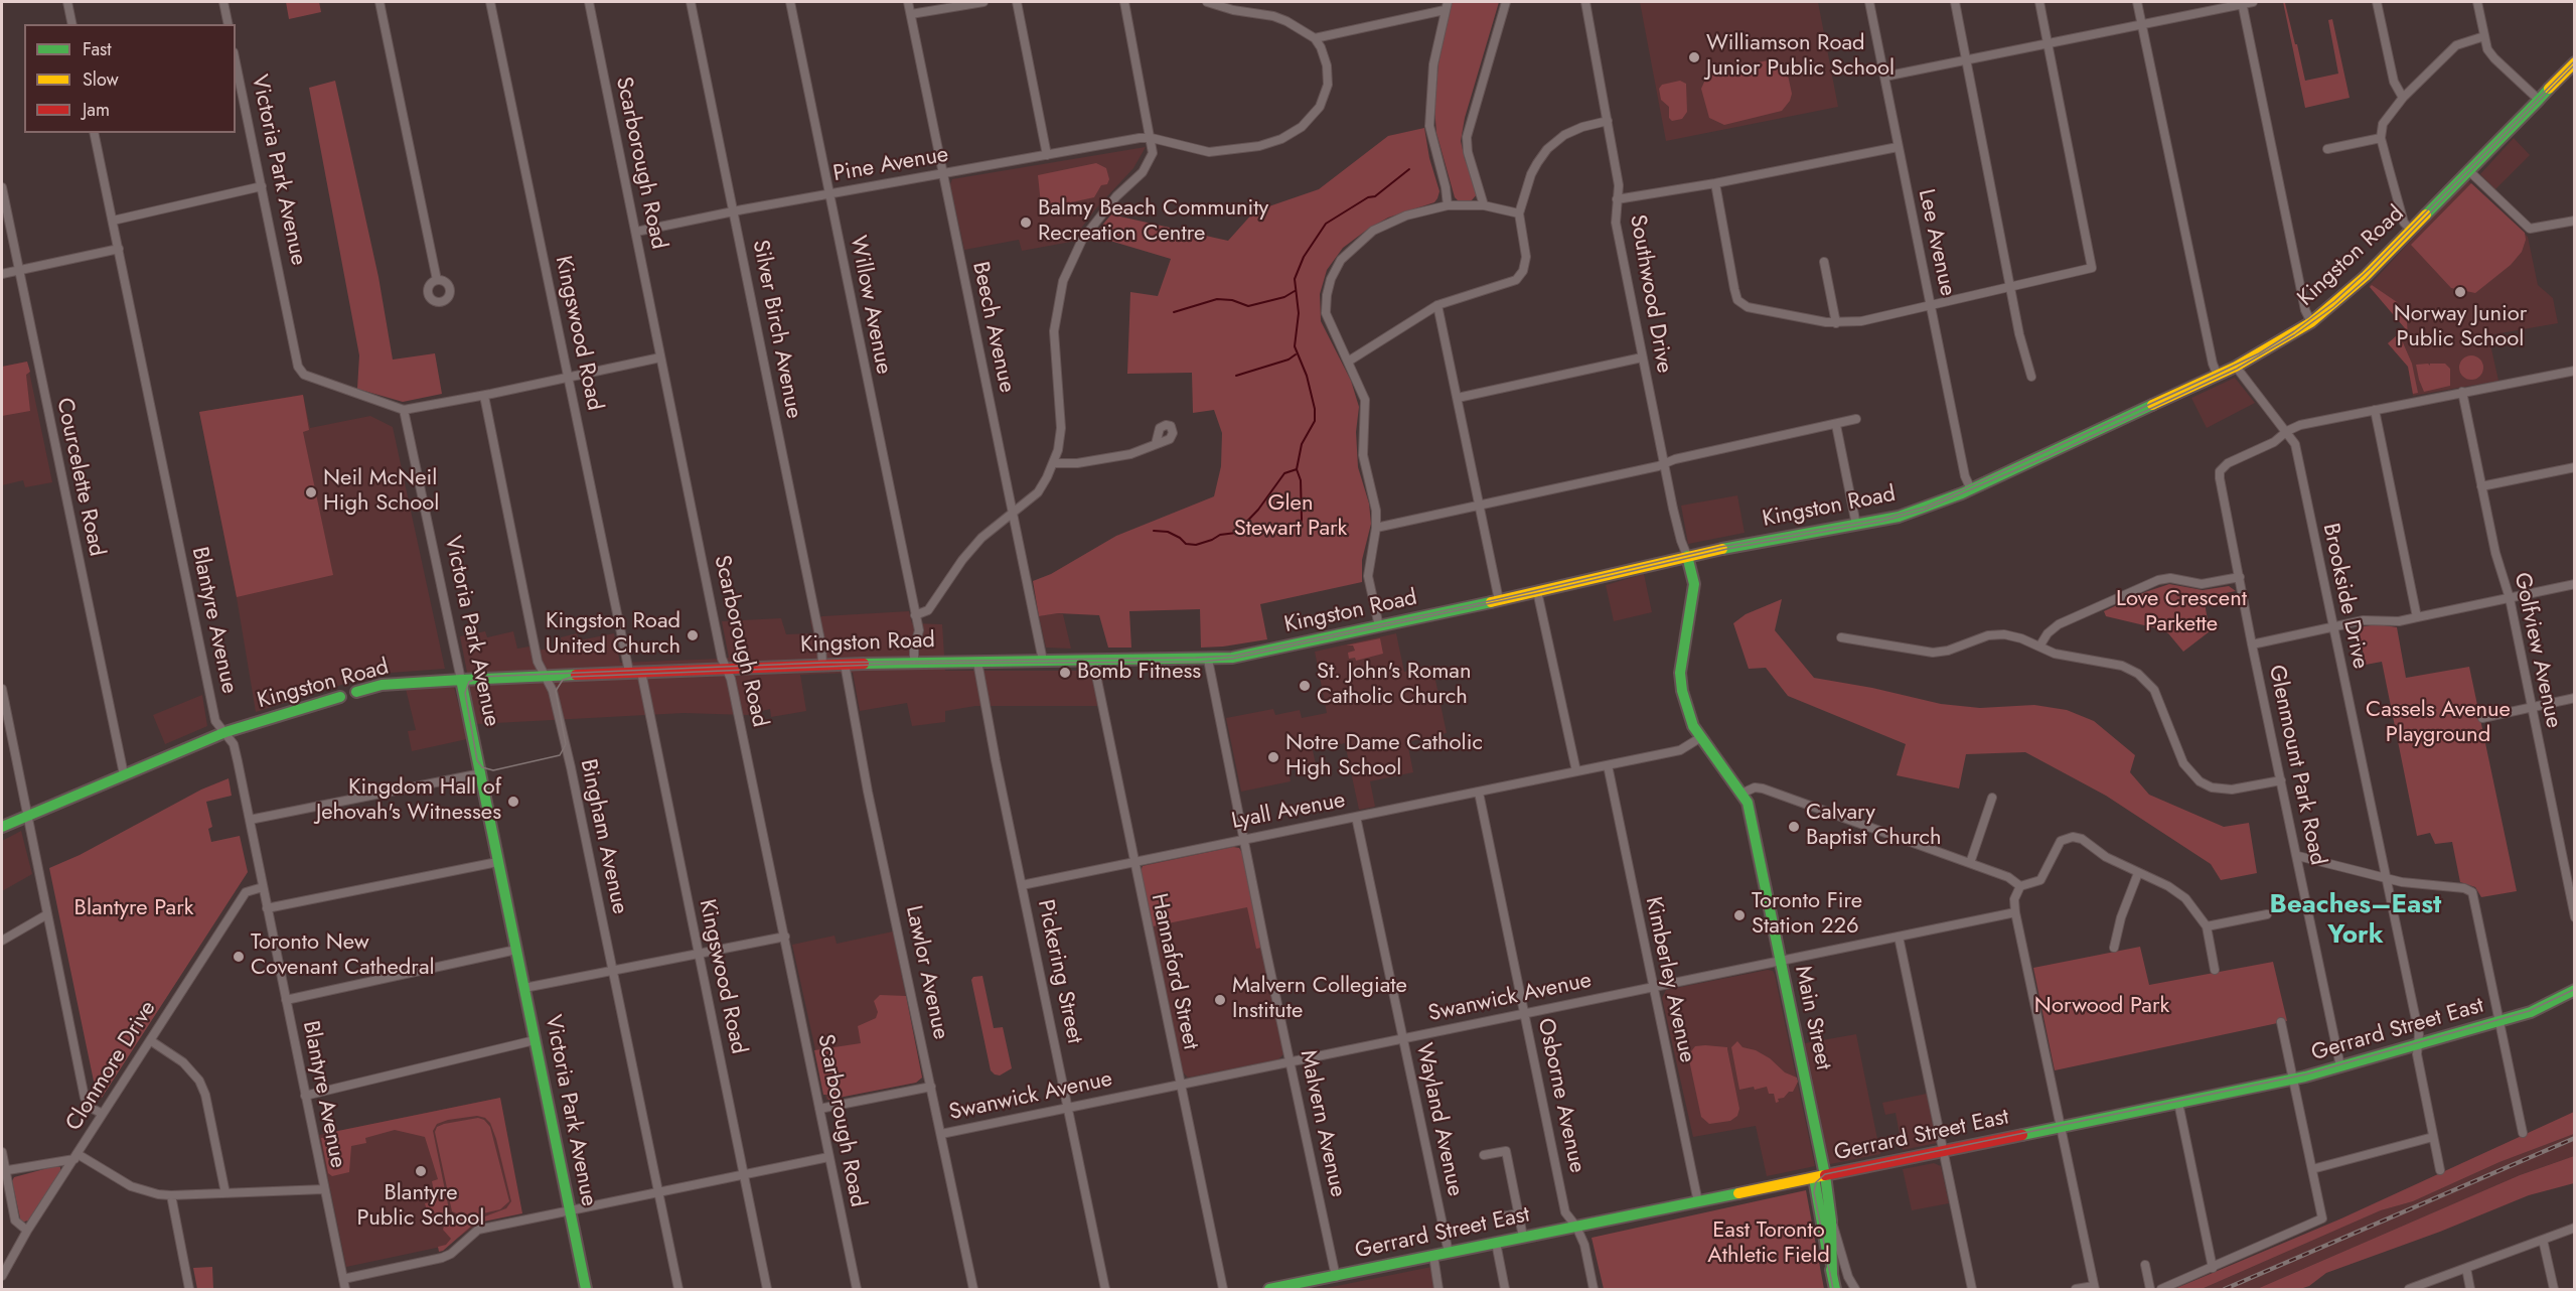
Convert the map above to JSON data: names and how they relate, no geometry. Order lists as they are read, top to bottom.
{
  "streets": {
    "main road": [
      "Victoria Park Avenue",
      "Kingston Road",
      "Main Street",
      "Gerrard Street East"
    ],
    "street": [
      "Scarborough Road",
      "Pine Avenue",
      "Lee Avenue",
      "Southwood Drive",
      "Willow Avenue",
      "Beech Avenue",
      "Silver Birch Avenue",
      "Kingswood Road",
      "Courcelette Road",
      "Brookside Drive",
      "Blantyre Avenue",
      "Golfview Avenue",
      "Glenmount Park Road",
      "Lyall Avenue",
      "Bingham Avenue",
      "Pickering Street",
      "Hannaford Street",
      "Lawlor Avenue",
      "Kimberley Avenue",
      "Swanwick Avenue",
      "Clonmore Drive",
      "Osborne Avenue",
      "Wayland Avenue",
      "Malvern Avenue"
    ]
  },
  "crossings": [
    ["Scarborough Road", "Pine Avenue"],
    ["Scarborough Road", "Kingston Road"],
    ["Scarborough Road", "Swanwick Avenue"],
    ["Pine Avenue", "Willow Avenue"],
    ["Pine Avenue", "Beech Avenue"],
    ["Pine Avenue", "Silver Birch Avenue"],
    ["Victoria Park Avenue", "Kingston Road"],
    ["Lee Avenue", "Kingston Road"],
    ["Kingston Road", "Southwood Drive"],
    ["Kingston Road", "Willow Avenue"],
    ["Kingston Road", "Beech Avenue"],
    ["Kingston Road", "Silver Birch Avenue"],
    ["Kingston Road", "Kingswood Road"],
    ["Kingston Road", "Courcelette Road"],
    ["Kingston Road", "Brookside Drive"],
    ["Kingston Road", "Blantyre Avenue"],
    ["Kingston Road", "Bingham Avenue"],
    ["Kingston Road", "Pickering Street"],
    ["Kingston Road", "Hannaford Street"],
    ["Kingston Road", "Lawlor Avenue"],
    ["Kingston Road", "Main Street"],
    ["Kingston Road", "Malvern Avenue"],
    ["Southwood Drive", "Main Street"],
    ["Brookside Drive", "Glenmount Park Road"],
    ["Brookside Drive", "Gerrard Street East"],
    ["Blantyre Avenue", "Clonmore Drive"],
    ["Glenmount Park Road", "Gerrard Street East"],
    ["Lyall Avenue", "Pickering Street"],
    ["Lyall Avenue", "Hannaford Street"],
    ["Lyall Avenue", "Kimberley Avenue"],
    ["Lyall Avenue", "Main Street"],
    ["Lyall Avenue", "Osborne Avenue"],
    ["Lyall Avenue", "Wayland Avenue"],
    ["Lyall Avenue", "Malvern Avenue"],
    ["Pickering Street", "Swanwick Avenue"],
    ["Hannaford Street", "Swanwick Avenue"],
    ["Lawlor Avenue", "Swanwick Avenue"],
    ["Kimberley Avenue", "Swanwick Avenue"],
    ["Kimberley Avenue", "Gerrard Street East"],
    ["Swanwick Avenue", "Main Street"],
    ["Swanwick Avenue", "Osborne Avenue"],
    ["Swanwick Avenue", "Wayland Avenue"],
    ["Swanwick Avenue", "Malvern Avenue"],
    ["Main Street", "Gerrard Street East"],
    ["Gerrard Street East", "Osborne Avenue"],
    ["Gerrard Street East", "Wayland Avenue"],
    ["Gerrard Street East", "Malvern Avenue"]
  ],
  "districts": ["Beaches–East York"],
  "parks": [
    "Glen Stewart Park",
    "Love Crescent Parkette",
    "Cassels Avenue Playground",
    "Blantyre Park",
    "Norwood Park",
    "East Toronto Athletic Field"
  ],
  "places": [
    "Williamson Road Junior Public School",
    "Balmy Beach Community Recreation Centre",
    "Norway Junior Public School",
    "Neil McNeil High School",
    "Kingston Road United Church",
    "Bomb Fitness",
    "St. John's Roman Catholic Church",
    "Notre Dame Catholic High School",
    "Kingdom Hall of Jehovah's Witnesses",
    "Calvary Baptist Church",
    "Toronto Fire Station 226",
    "Toronto New Covenant Cathedral",
    "Malvern Collegiate Institute",
    "Blantyre Public School"
  ],
  "legend": ["Fast", "Slow", "Jam"]
}
